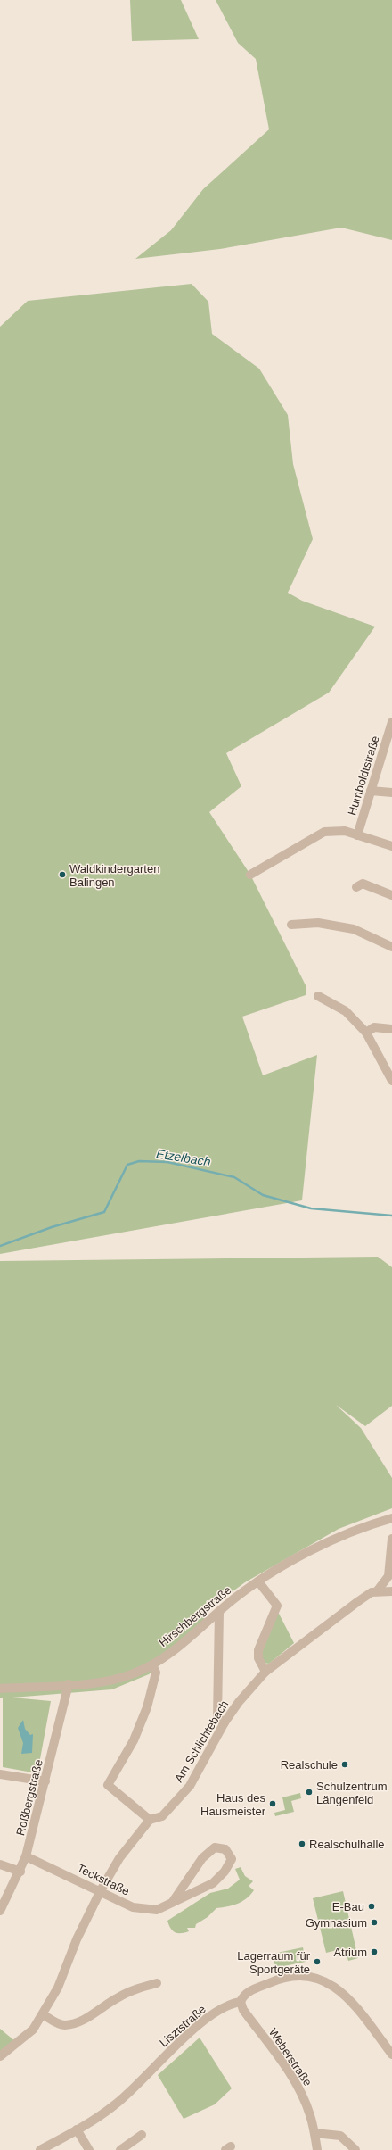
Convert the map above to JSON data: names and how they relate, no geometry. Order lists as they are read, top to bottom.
{
  "streets": {
    "street": [
      "Humboldtstraße",
      "Hirschbergstraße",
      "Am Schlichtebach",
      "Roßbergstraße",
      "Teckstraße",
      "Lisztstraße",
      "Weberstraße"
    ]
  },
  "crossings": [
    ["Hirschbergstraße", "Roßbergstraße"],
    ["Am Schlichtebach", "Teckstraße"],
    ["Roßbergstraße", "Teckstraße"],
    ["Lisztstraße", "Weberstraße"]
  ],
  "water": ["Etzelbach"],
  "places": [
    "Waldkindergarten Balingen",
    "Realschule",
    "Schulzentrum Längenfeld",
    "Haus des Hausmeister",
    "Realschulhalle",
    "E-Bau",
    "Gymnasium",
    "Atrium",
    "Lagerraum für Sportgeräte"
  ]
}
